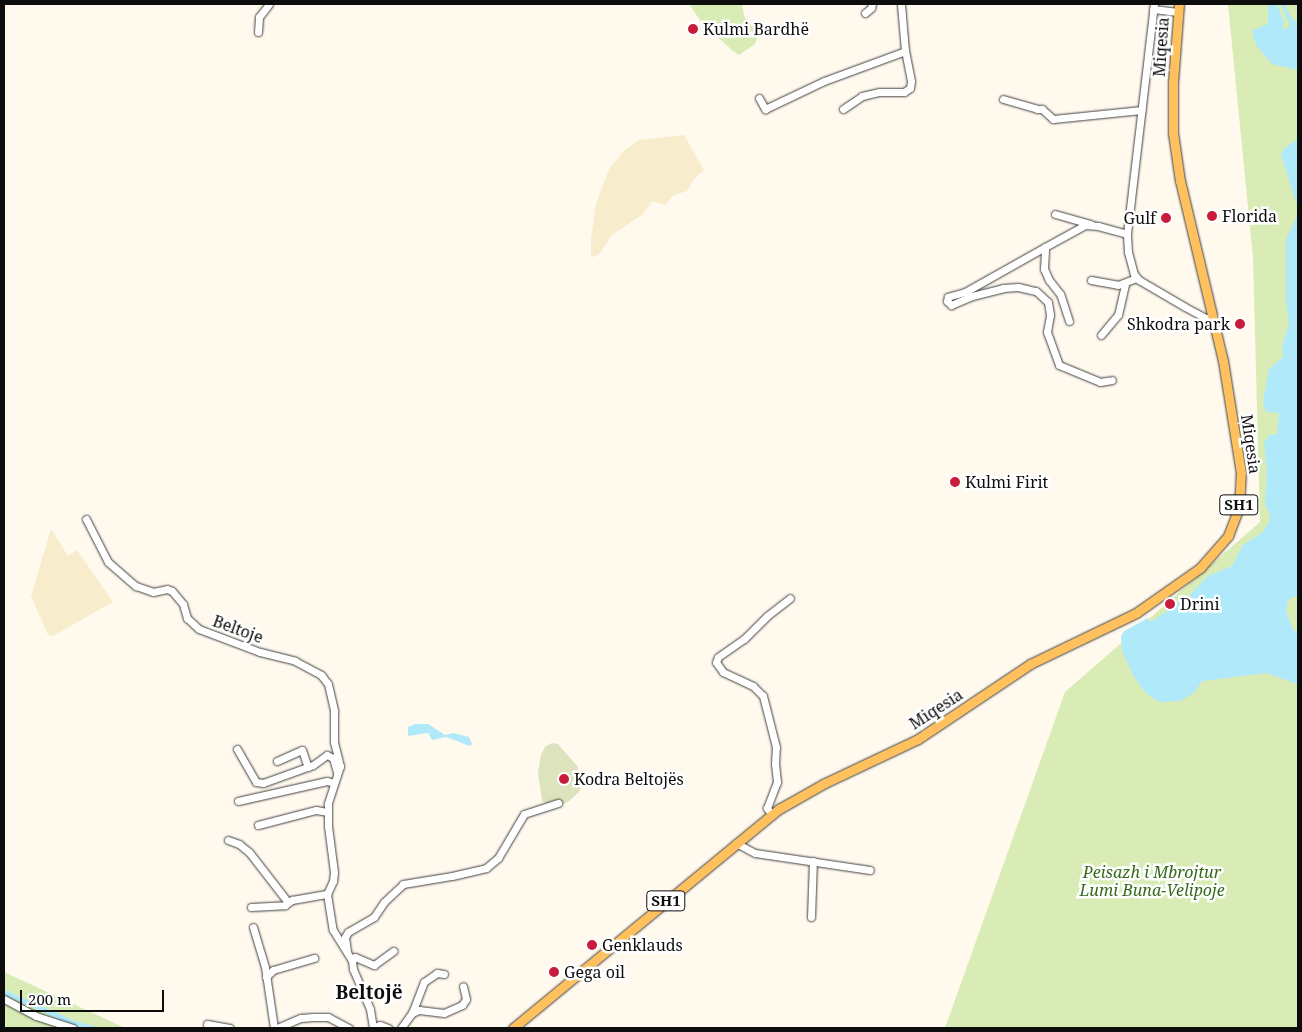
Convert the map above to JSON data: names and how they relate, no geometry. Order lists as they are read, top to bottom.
{
  "streets": {
    "main road": ["Miqesia", "SH1"],
    "street": ["Beltoje"]
  },
  "crossings": [
    ["Miqesia", "SH1"]
  ],
  "districts": ["Beltojë"],
  "parks": ["Peisazh i Mbrojtur Lumi Buna-Velipoje"],
  "places": [
    "Kulmi Bardhë",
    "Florida",
    "Gulf",
    "Shkodra park",
    "Kulmi Firit",
    "Drini",
    "Kodra Beltojës",
    "Genklauds",
    "Gega oil"
  ],
  "scale_bar": "200 m"
}
